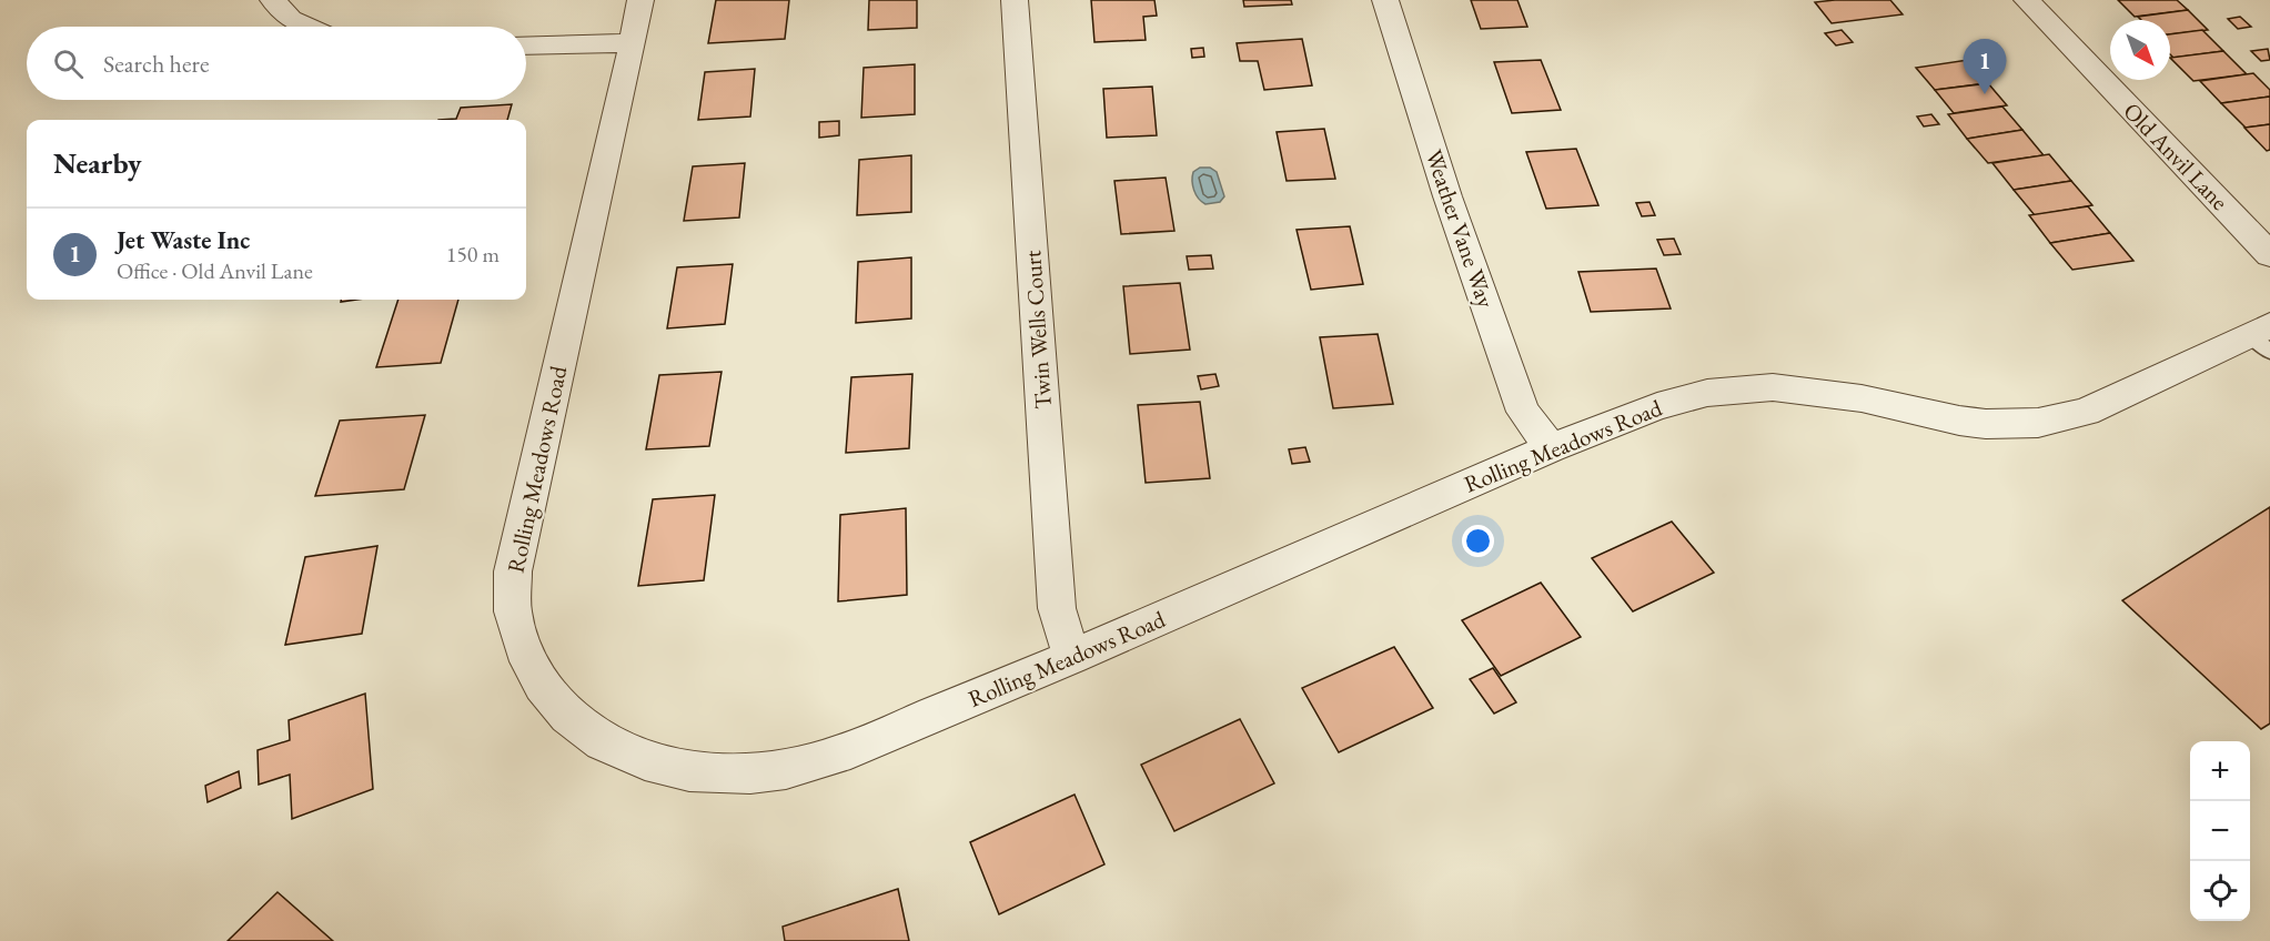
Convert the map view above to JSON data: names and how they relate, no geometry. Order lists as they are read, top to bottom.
{
  "streets": {
    "street": [
      "Old Anvil Lane",
      "Weather Vane Way",
      "Twin Wells Court",
      "Rolling Meadows Road"
    ]
  },
  "crossings": [
    ["Weather Vane Way", "Rolling Meadows Road"],
    ["Twin Wells Court", "Rolling Meadows Road"]
  ],
  "north": "bottom right",
  "page": {
    "search": "Search here",
    "pins": "1",
    "heading": "Nearby",
    "list": [
      {
        "mark": "1",
        "name": "Jet Waste Inc",
        "note": "Office · Old Anvil Lane",
        "value": "150 m"
      }
    ],
    "map_buttons": ["+", "−"]
  }
}
